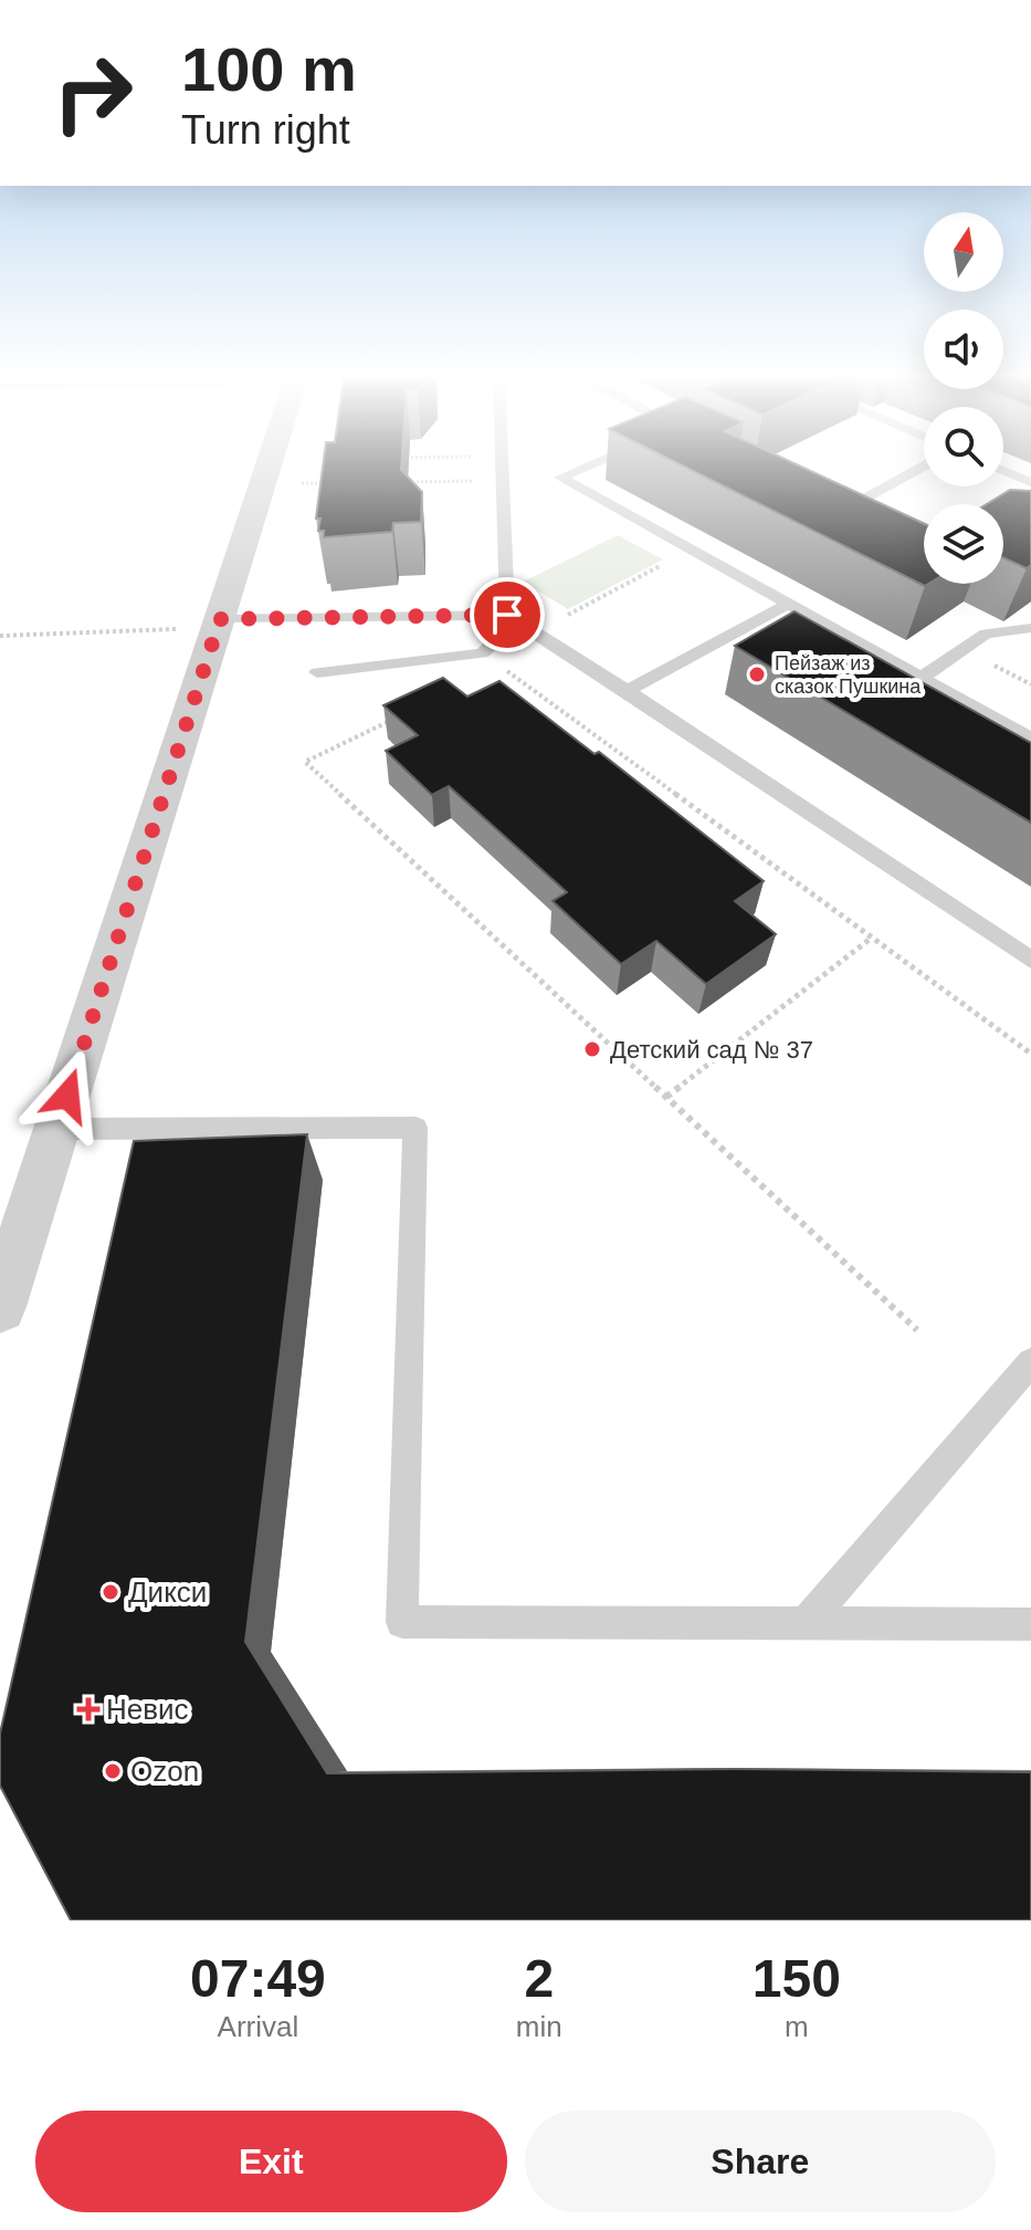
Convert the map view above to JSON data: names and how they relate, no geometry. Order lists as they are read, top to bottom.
{
  "places": {
    "other": [
      "Пейзаж из сказок Пушкина",
      "Детский сад № 37",
      "Дикси",
      "Ozon"
    ],
    "health": ["Невис"]
  },
  "north": "top",
  "page": {
    "turn": ["100 m", "Turn right"],
    "eta": [
      "07:49",
      "Arrival",
      "2",
      "min",
      "150",
      "m"
    ],
    "buttons": ["Exit", "Share"]
  }
}
